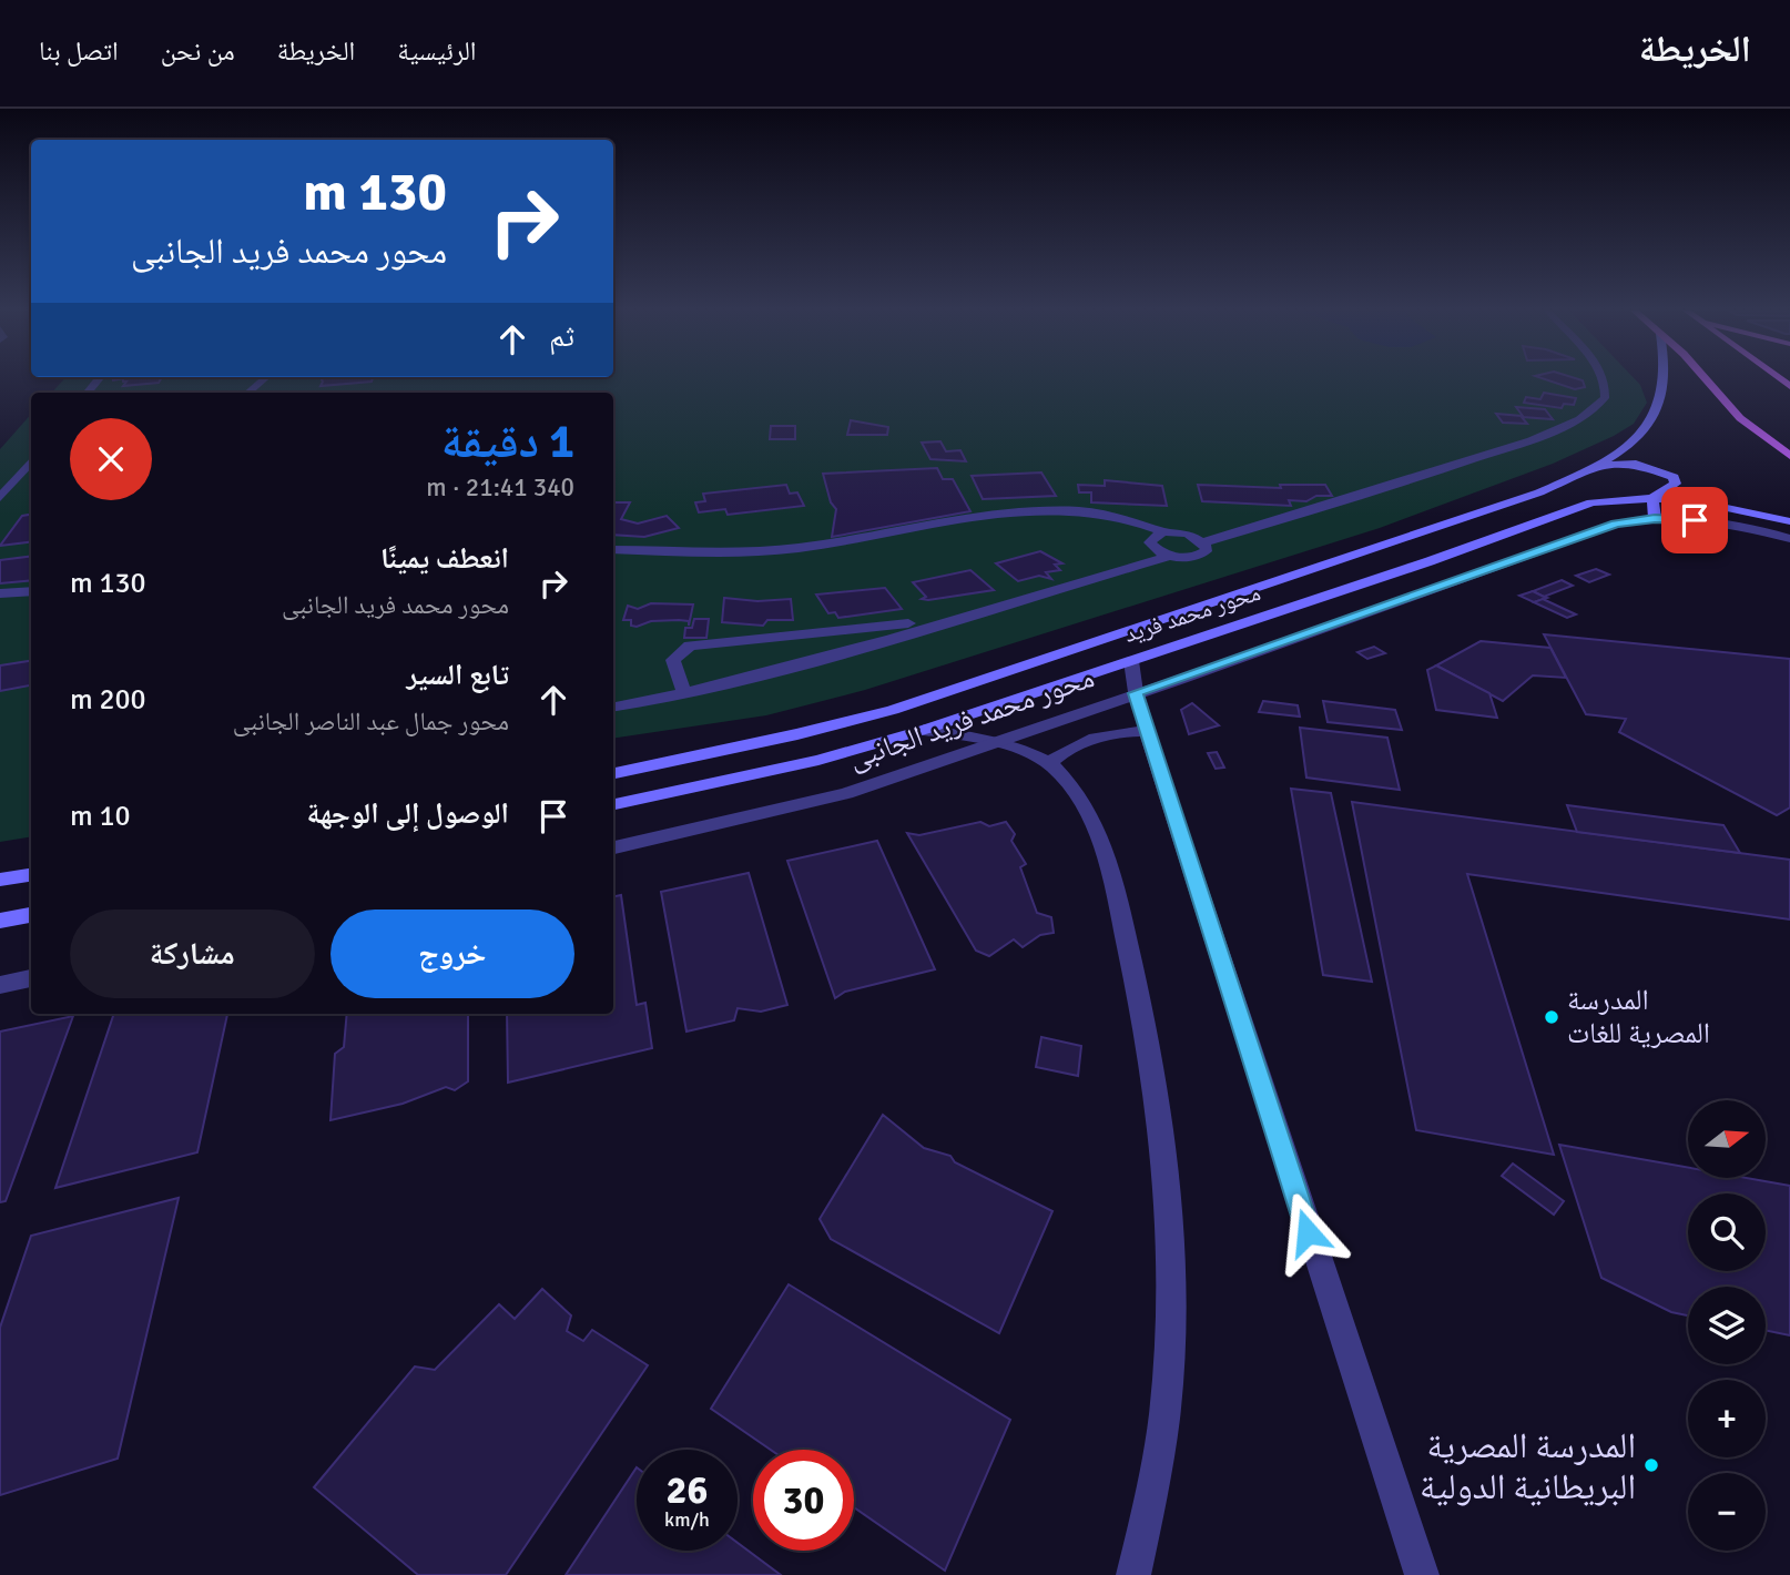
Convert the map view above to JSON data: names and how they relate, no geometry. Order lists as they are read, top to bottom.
{
  "streets": {
    "main road": ["محور محمد فريد"],
    "street": ["محور محمد فريد الجانبى"]
  },
  "places": ["المدرسة المصرية للغات", "المدرسة المصرية البريطانية الدولية"],
  "north": "right",
  "page": {
    "header": "الخريطة",
    "nav": [
      "الرئيسية",
      "الخريطة",
      "من نحن",
      "اتصل بنا"
    ],
    "turn": ["130 m", "محور محمد فريد الجانبى"],
    "then": "ثم",
    "heading": ["1 دقيقة", "340 m · 21:41"],
    "list": [
      {
        "name": "انعطف يمينًا",
        "note": "محور محمد فريد الجانبى",
        "value": "130 m"
      },
      {
        "name": "تابع السير",
        "note": "محور جمال عبد الناصر الجانبى",
        "value": "200 m"
      },
      {
        "name": "الوصول إلى الوجهة",
        "value": "10 m"
      }
    ],
    "buttons": ["خروج", "مشاركة"],
    "map_buttons": ["+", "−"],
    "speed": "26 km/h",
    "limit": "30"
  }
}
